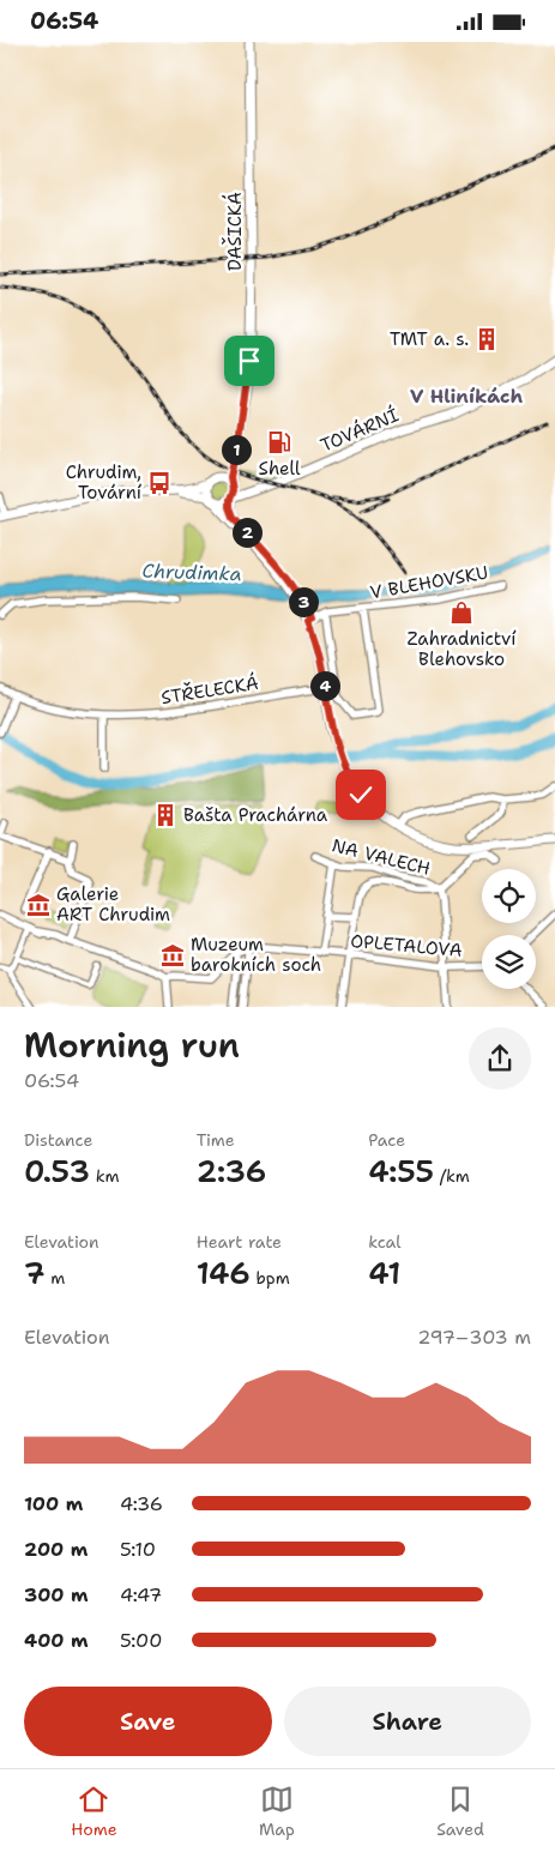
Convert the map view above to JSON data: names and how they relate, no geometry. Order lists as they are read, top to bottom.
{
  "streets": {
    "street": [
      "DAŠICKÁ",
      "TOVÁRNÍ",
      "V BLEHOVSKU",
      "STŘELECKÁ",
      "NA VALECH",
      "OPLETALOVA"
    ]
  },
  "crossings": [
    ["DAŠICKÁ", "TOVÁRNÍ"],
    ["NA VALECH", "OPLETALOVA"]
  ],
  "districts": ["V Hliníkách"],
  "water": ["Chrudimka"],
  "places": {
    "building": ["TMT a. s.", "Bašta Prachárna"],
    "fuel station": ["Shell"],
    "bus stop": ["Chrudim, Tovární"],
    "shop": ["Zahradnictví Blehovsko"],
    "museum": ["Galerie ART Chrudim", "Muzeum barokních soch"]
  },
  "page": {
    "status": "06:54",
    "pins": [
      "1",
      "2",
      "3",
      "4"
    ],
    "heading": ["Morning run", "06:54"],
    "stats": [
      ["Distance", "0.53 km"],
      ["Time", "2:36"],
      ["Pace", "4:55 /km"],
      ["Elevation", "7 m"],
      ["Heart rate", "146 bpm"],
      ["kcal", "41"]
    ],
    "chart": ["Elevation", "297–303 m"],
    "list": [
      {
        "name": "100 m",
        "note": "4:36"
      },
      {
        "name": "200 m",
        "note": "5:10"
      },
      {
        "name": "300 m",
        "note": "4:47"
      },
      {
        "name": "400 m",
        "note": "5:00"
      }
    ],
    "buttons": ["Save", "Share"],
    "tabs": ["Home", "Map", "Saved"]
  }
}
